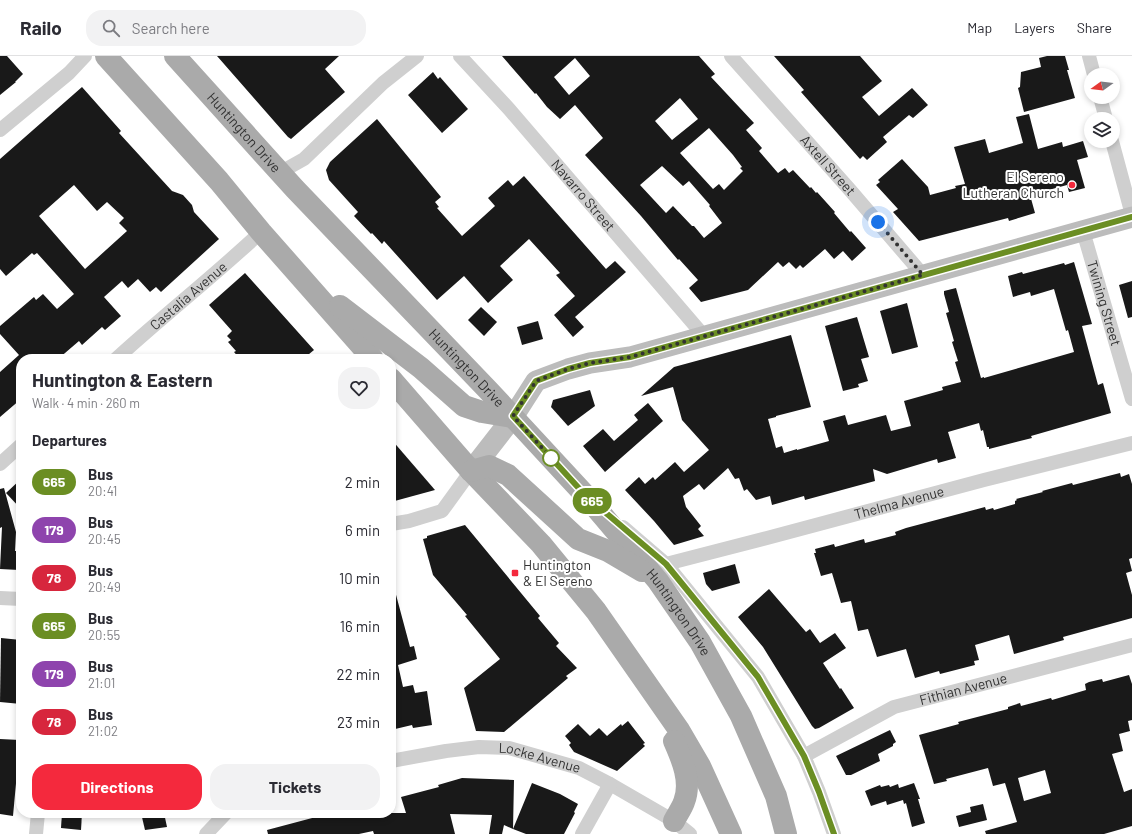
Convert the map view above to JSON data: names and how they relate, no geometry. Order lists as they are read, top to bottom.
{
  "streets": {
    "main road": ["Huntington Drive"],
    "street": [
      "Axtell Street",
      "Navarro Street",
      "Castalia Avenue",
      "Twining Street",
      "Thelma Avenue",
      "Fithian Avenue",
      "Locke Avenue"
    ]
  },
  "crossings": [
    ["Huntington Drive", "Thelma Avenue"]
  ],
  "places": {
    "other": ["El Sereno Lutheran Church"],
    "transit": ["Huntington & El Sereno"]
  },
  "lines": ["bus line 665"],
  "north": "left",
  "page": {
    "header": "Railo",
    "search": "Search here",
    "nav": ["Map", "Layers", "Share"],
    "on_map": "665",
    "heading": [
      ["Huntington & Eastern", "Walk · 4 min · 260 m"],
      "Departures"
    ],
    "list": [
      {
        "mark": "665",
        "name": "Bus",
        "note": "20:41",
        "value": "2 min"
      },
      {
        "mark": "179",
        "name": "Bus",
        "note": "20:45",
        "value": "6 min"
      },
      {
        "mark": "78",
        "name": "Bus",
        "note": "20:49",
        "value": "10 min"
      },
      {
        "mark": "665",
        "name": "Bus",
        "note": "20:55",
        "value": "16 min"
      },
      {
        "mark": "179",
        "name": "Bus",
        "note": "21:01",
        "value": "22 min"
      },
      {
        "mark": "78",
        "name": "Bus",
        "note": "21:02",
        "value": "23 min"
      }
    ],
    "buttons": ["Directions", "Tickets"]
  }
}
